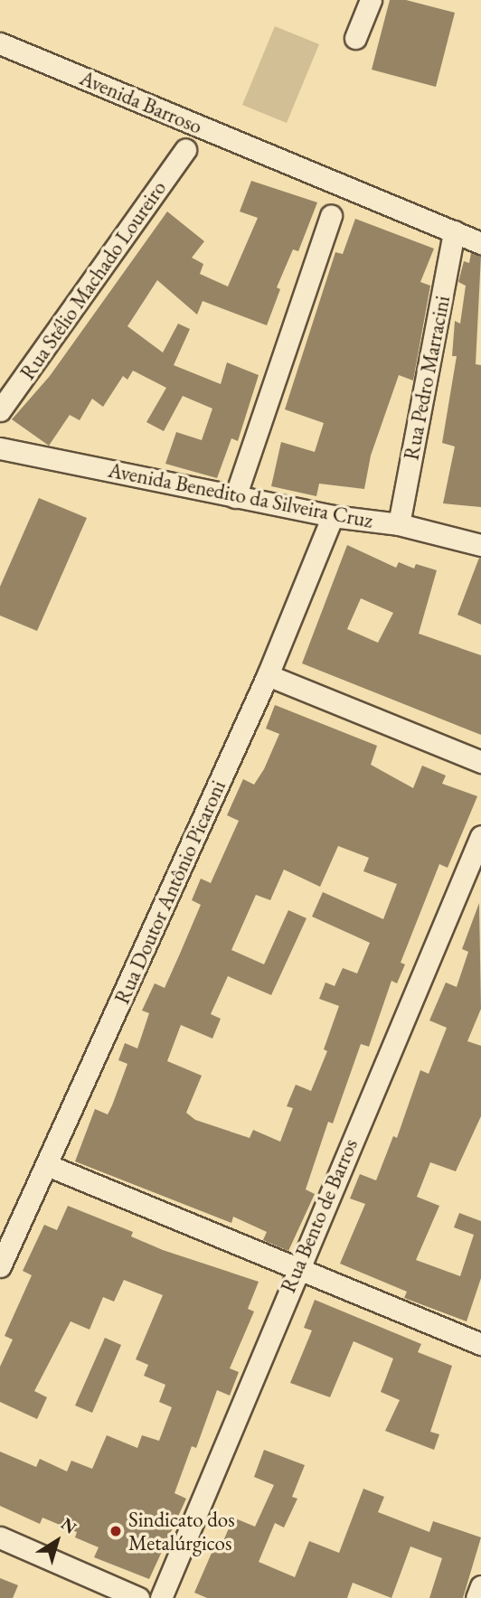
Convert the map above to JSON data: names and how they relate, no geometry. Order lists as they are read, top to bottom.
{
  "streets": {
    "street": [
      "Avenida Barroso",
      "Rua Stélio Machado Loureiro",
      "Rua Pedro Marracini",
      "Avenida Benedito da Silveira Cruz",
      "Rua Doutor Antônio Picaroni",
      "Rua Bento de Barros"
    ]
  },
  "crossings": [
    ["Avenida Barroso", "Rua Pedro Marracini"],
    ["Rua Pedro Marracini", "Avenida Benedito da Silveira Cruz"],
    ["Avenida Benedito da Silveira Cruz", "Rua Doutor Antônio Picaroni"]
  ],
  "places": ["Sindicato dos Metalúrgicos"],
  "north": "top right"
}
